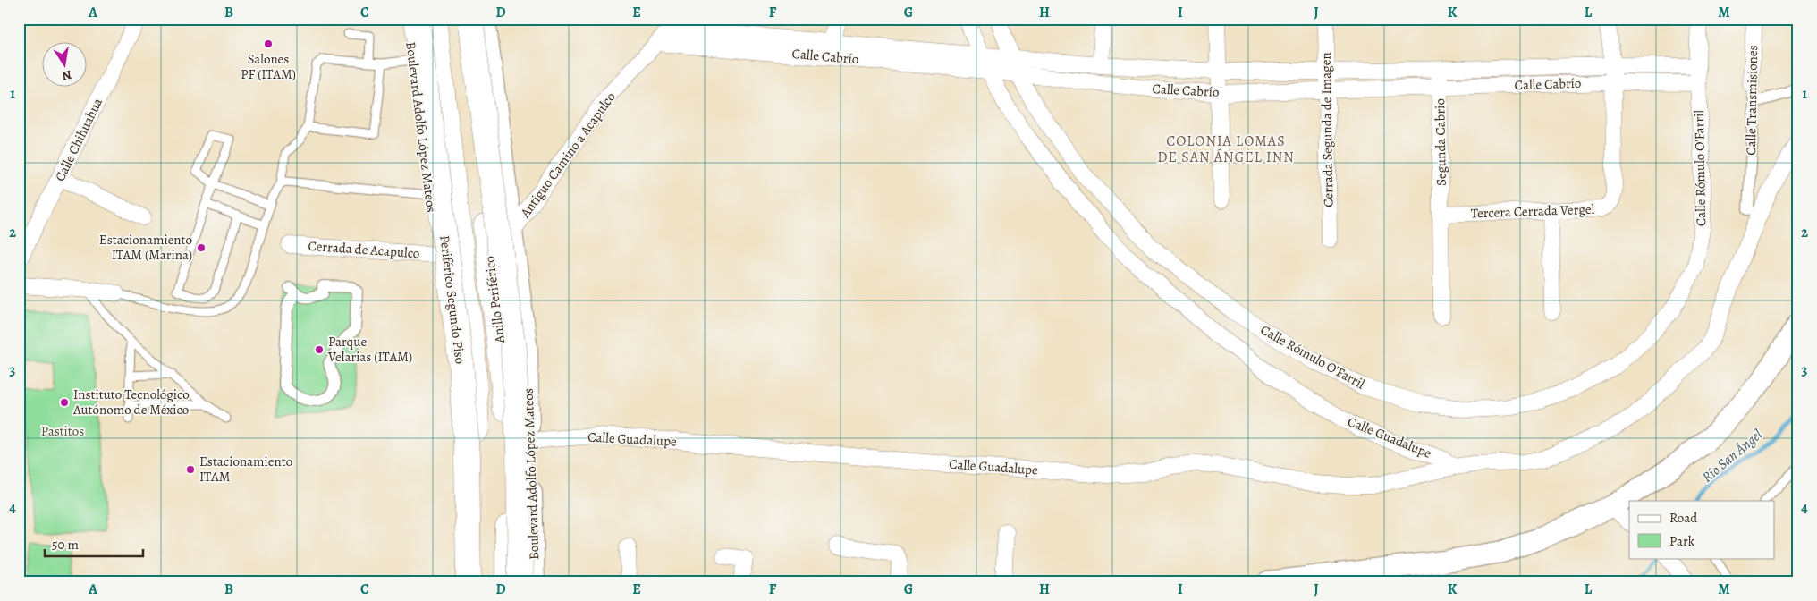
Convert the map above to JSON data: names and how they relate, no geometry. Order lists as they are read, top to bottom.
{
  "streets": {
    "highway": ["Periférico Segundo Piso", "Anillo Periférico"],
    "main road": ["Boulevard Adolfo López Mateos"],
    "street": [
      "Calle Cabrío",
      "Calle Transmisiones",
      "Cerrada Segunda de Imagen",
      "Calle Chihuahua",
      "Segunda Cabrio",
      "Antiguo Camino a Acapulco",
      "Calle Rómulo O'Farril",
      "Tercera Cerrada Vergel",
      "Cerrada de Acapulco",
      "Calle Guadalupe"
    ]
  },
  "crossings": [
    ["Calle Cabrío", "Cerrada Segunda de Imagen"],
    ["Calle Cabrío", "Segunda Cabrio"],
    ["Calle Cabrío", "Antiguo Camino a Acapulco"],
    ["Calle Cabrío", "Calle Rómulo O'Farril"],
    ["Calle Cabrío", "Tercera Cerrada Vergel"],
    ["Calle Cabrío", "Calle Guadalupe"],
    ["Boulevard Adolfo López Mateos", "Antiguo Camino a Acapulco"],
    ["Boulevard Adolfo López Mateos", "Cerrada de Acapulco"],
    ["Boulevard Adolfo López Mateos", "Calle Guadalupe"],
    ["Segunda Cabrio", "Tercera Cerrada Vergel"]
  ],
  "districts": ["COLONIA LOMAS DE SAN ÁNGEL INN"],
  "water": ["Río San Ángel"],
  "parks": ["Pastitos"],
  "places": [
    "Salones PF (ITAM)",
    "Estacionamiento ITAM (Marina)",
    "Parque Velarias (ITAM)",
    "Instituto Tecnológico Autónomo de México",
    "Estacionamiento ITAM"
  ],
  "legend": ["Road", "Park"],
  "scale_bar": "50 m",
  "north": "bottom",
  "grid": {
    "columns": [
      "A",
      "B",
      "C",
      "D",
      "E",
      "F",
      "G",
      "H",
      "I",
      "J",
      "K",
      "L",
      "M"
    ],
    "rows": [
      "1",
      "2",
      "3",
      "4"
    ]
  }
}
